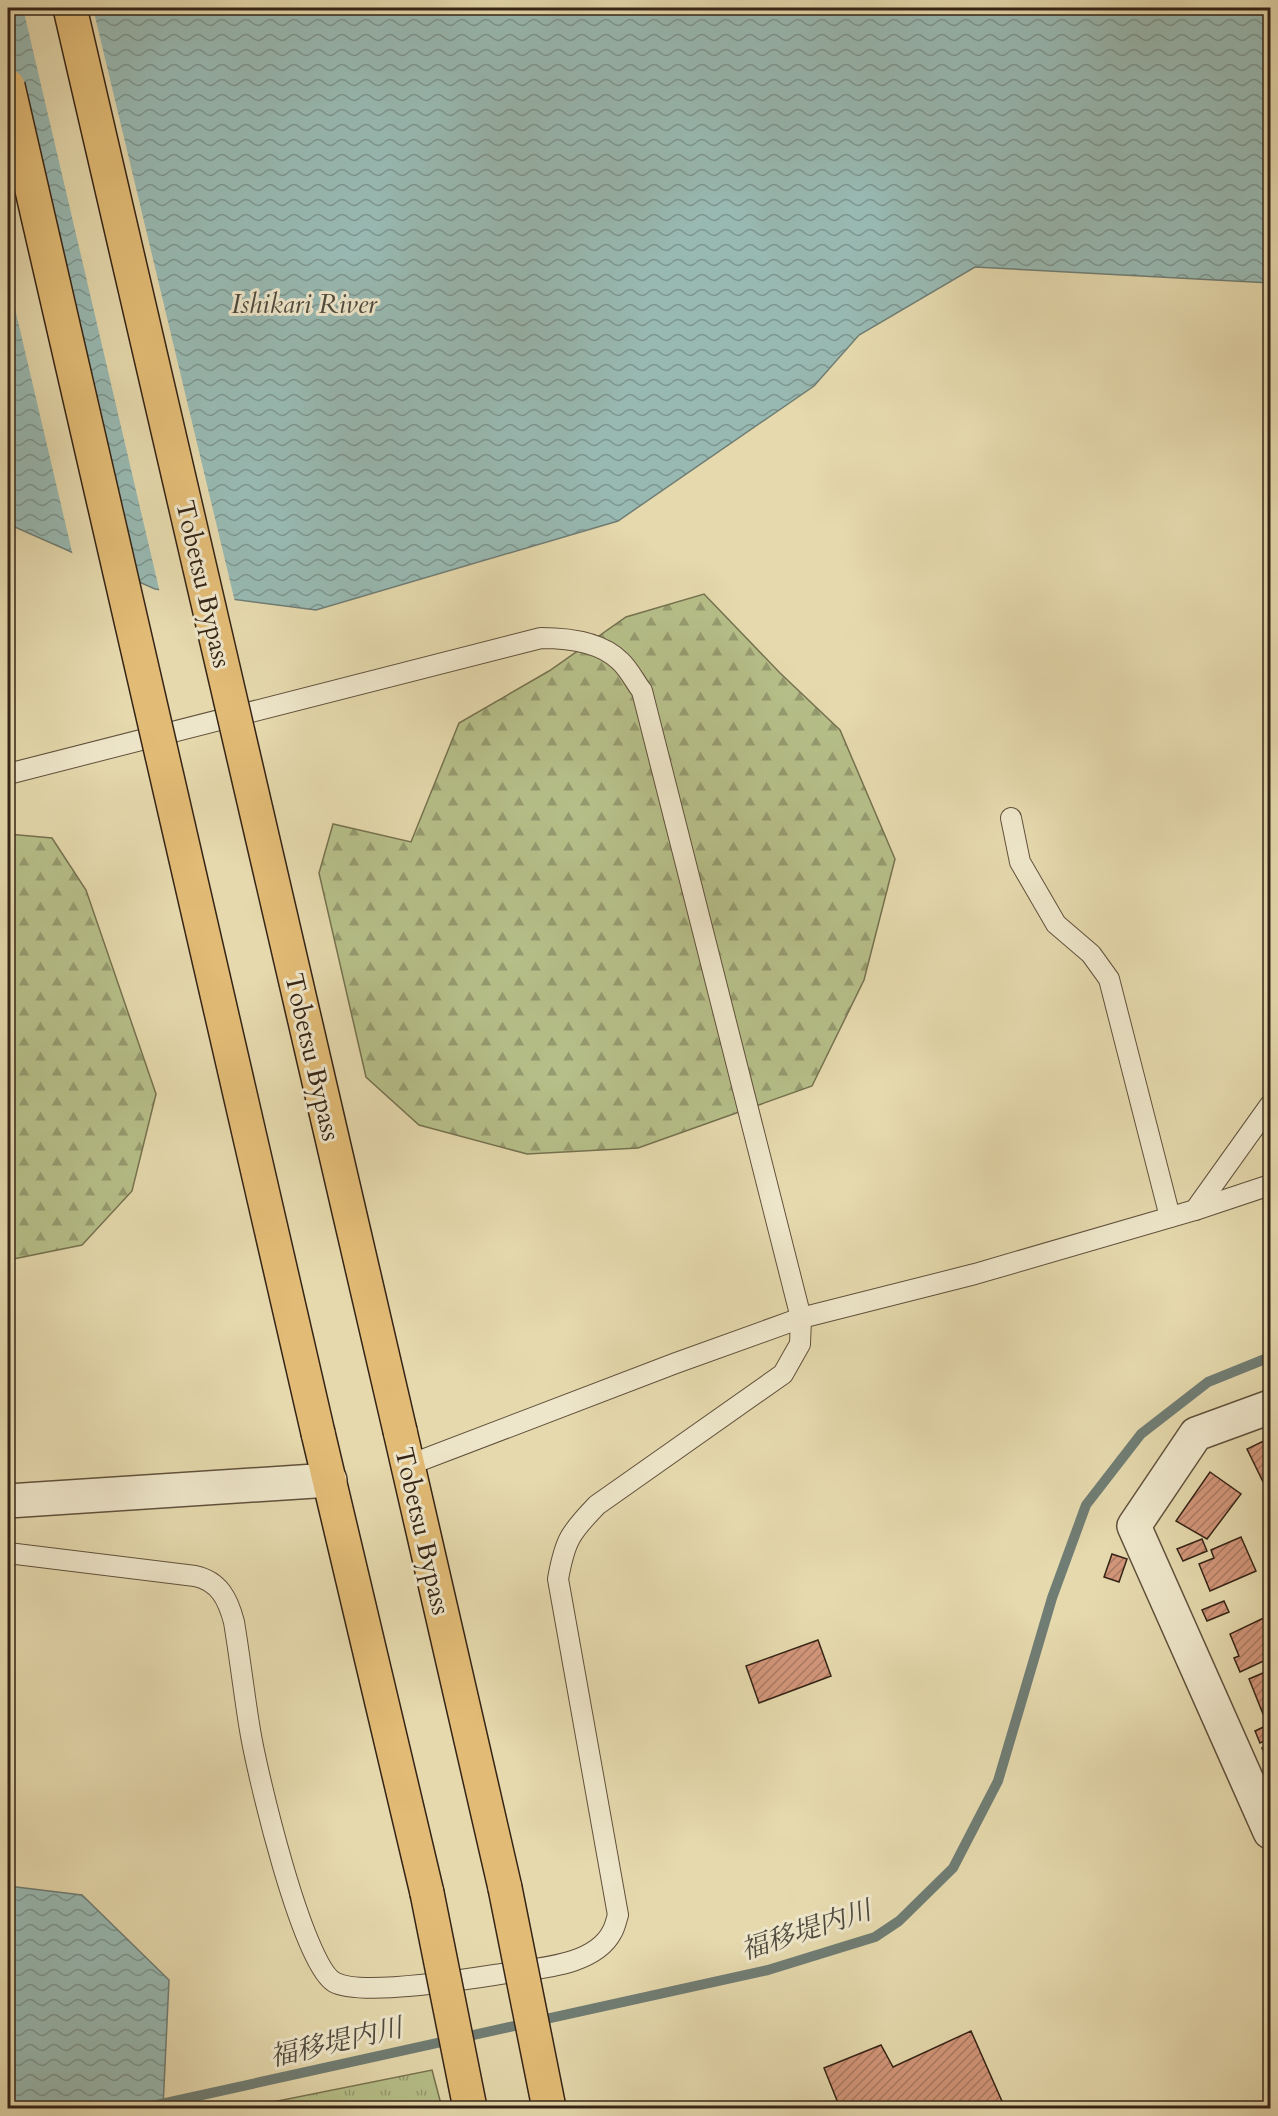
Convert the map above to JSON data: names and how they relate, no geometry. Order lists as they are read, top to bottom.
{
  "streets": {
    "highway": ["Tobetsu Bypass"]
  },
  "water": ["Ishikari River", "福移堤内川"]
}
